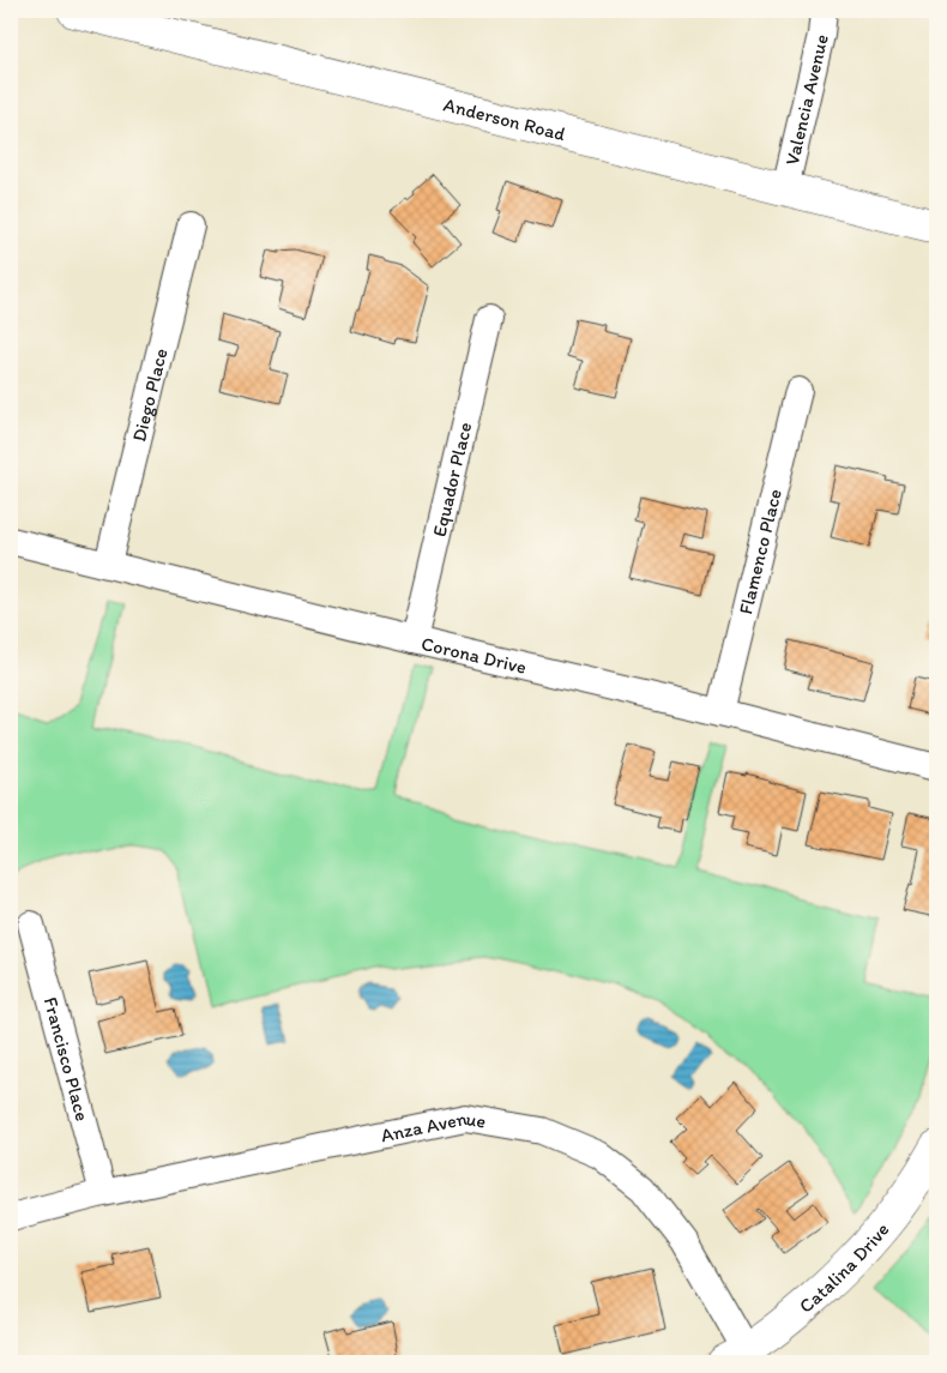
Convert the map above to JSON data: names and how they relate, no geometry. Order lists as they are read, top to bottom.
{
  "streets": {
    "street": [
      "Valencia Avenue",
      "Anderson Road",
      "Diego Place",
      "Equador Place",
      "Flamenco Place",
      "Corona Drive",
      "Francisco Place",
      "Anza Avenue",
      "Catalina Drive"
    ]
  },
  "crossings": [
    ["Valencia Avenue", "Anderson Road"],
    ["Diego Place", "Corona Drive"],
    ["Equador Place", "Corona Drive"],
    ["Flamenco Place", "Corona Drive"],
    ["Francisco Place", "Anza Avenue"],
    ["Anza Avenue", "Catalina Drive"]
  ]
}
